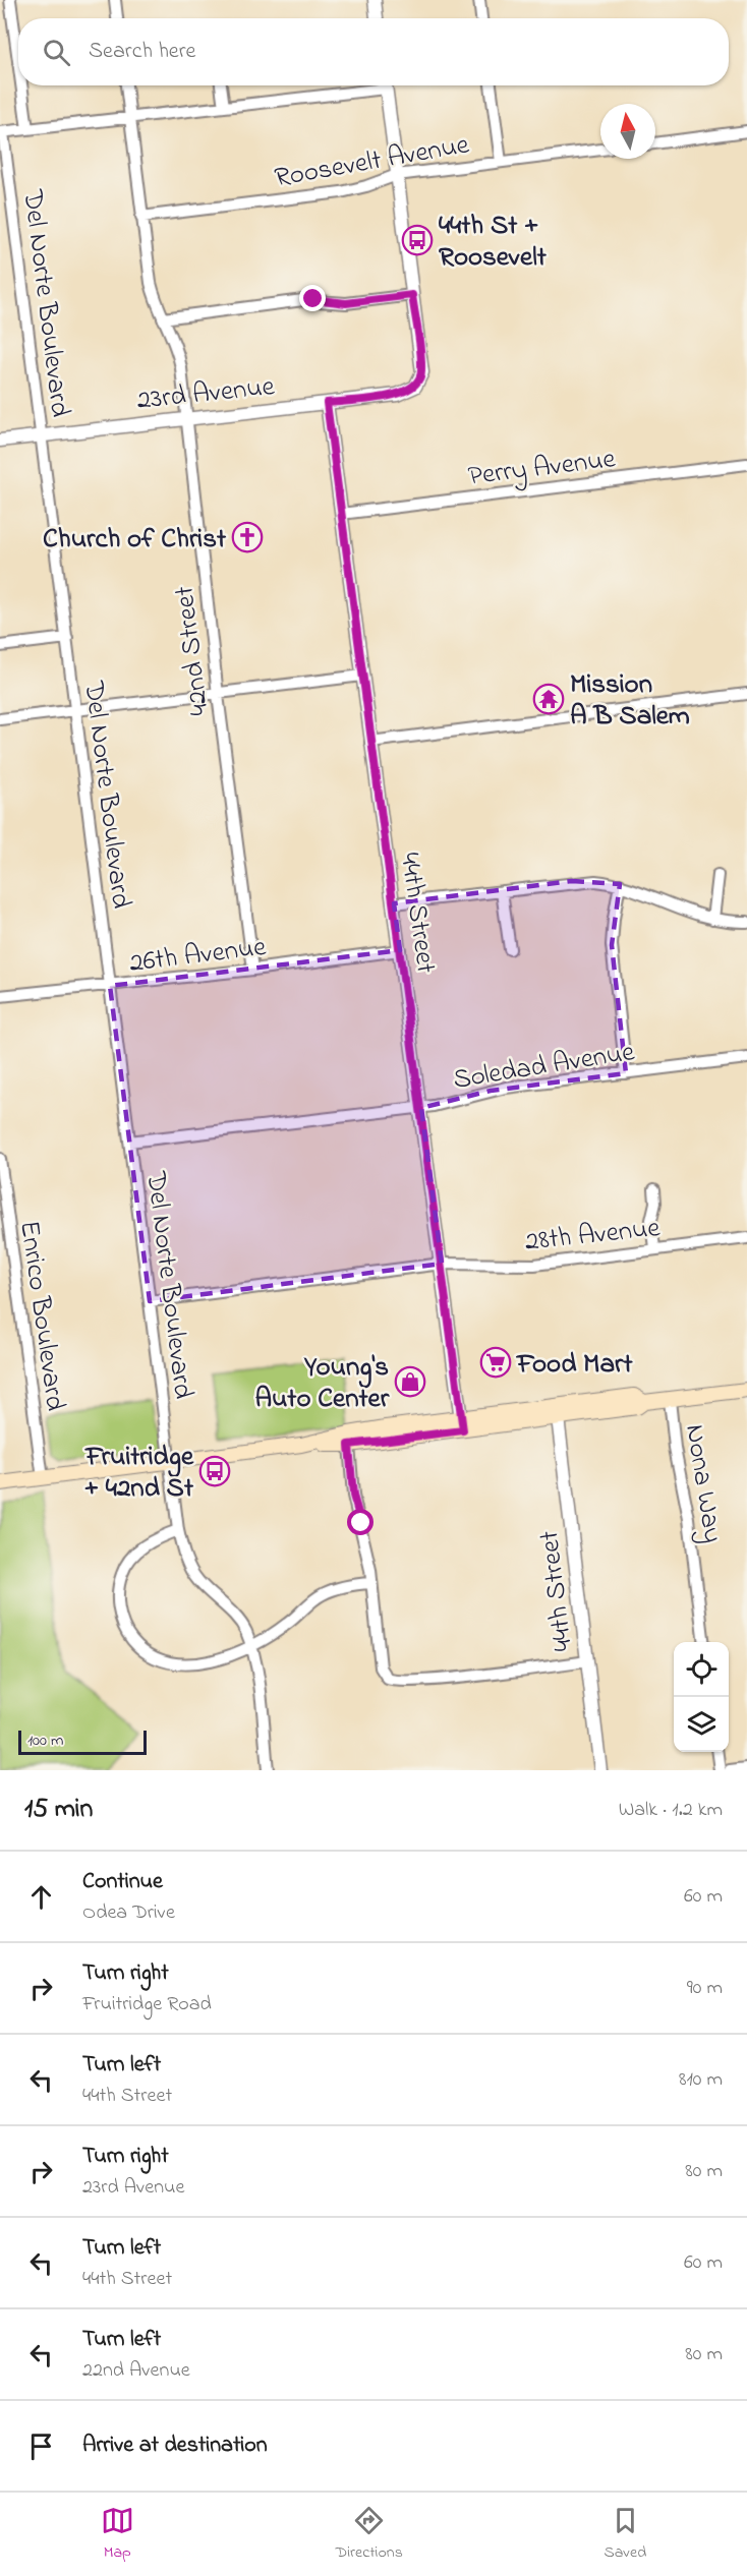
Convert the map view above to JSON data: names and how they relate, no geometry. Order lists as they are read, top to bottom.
{
  "streets": {
    "street": [
      "Roosevelt Avenue",
      "Del Norte Boulevard",
      "23rd Avenue",
      "Perry Avenue",
      "42nd Street",
      "44th Street",
      "26th Avenue",
      "Soledad Avenue",
      "28th Avenue",
      "Enrico Boulevard",
      "Nona Way"
    ]
  },
  "crossings": [
    ["Roosevelt Avenue", "42nd Street"],
    ["Del Norte Boulevard", "23rd Avenue"],
    ["Del Norte Boulevard", "26th Avenue"],
    ["Del Norte Boulevard", "Soledad Avenue"],
    ["Del Norte Boulevard", "28th Avenue"],
    ["23rd Avenue", "42nd Street"],
    ["23rd Avenue", "44th Street"],
    ["Perry Avenue", "44th Street"],
    ["42nd Street", "26th Avenue"],
    ["44th Street", "26th Avenue"],
    ["44th Street", "Soledad Avenue"],
    ["44th Street", "28th Avenue"]
  ],
  "places": {
    "bus stop": ["44th St + Roosevelt", "Fruitridge + 42nd St"],
    "church": ["Church of Christ"],
    "temple": ["Mission A B Salem"],
    "supermarket": ["Food Mart"],
    "shop": ["Young's Auto Center"]
  },
  "scale_bar": "100 m",
  "north": "top",
  "page": {
    "search": "Search here",
    "scale": "100 m",
    "heading": ["15 min", "Walk · 1.2 km"],
    "list": [
      ["Continue", "Odea Drive", "60 m"],
      ["Turn right", "Fruitridge Road", "90 m"],
      ["Turn left", "44th Street", "810 m"],
      ["Turn right", "23rd Avenue", "80 m"],
      ["Turn left", "44th Street", "60 m"],
      ["Turn left", "22nd Avenue", "80 m"],
      "Arrive at destination"
    ],
    "nav": ["Map", "Directions", "Saved"]
  }
}
